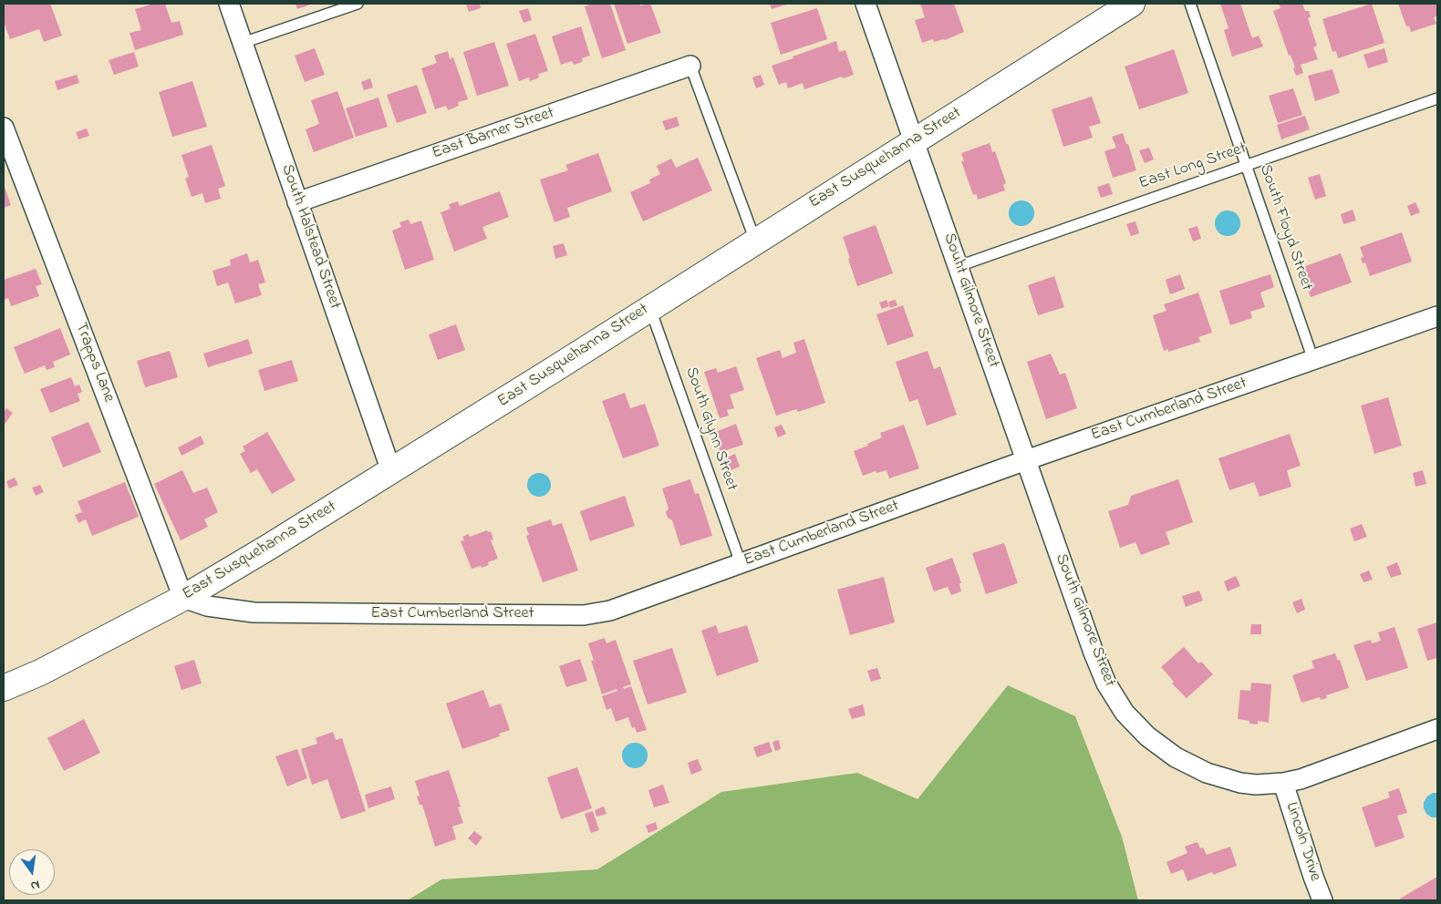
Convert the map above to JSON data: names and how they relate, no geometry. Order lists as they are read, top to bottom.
{
  "streets": {
    "main road": ["East Susquehanna Street"],
    "street": [
      "East Barner Street",
      "South Halstead Street",
      "Souht Gilmore Street",
      "Trapps Lane",
      "East Cumberland Street",
      "South Gilmore Street",
      "Lincoln Drive"
    ],
    "lane": ["East Long Street", "South Floyd Street", "South Glynn Street"]
  },
  "crossings": [
    ["East Barner Street", "South Halstead Street"],
    ["East Susquehanna Street", "South Halstead Street"],
    ["East Susquehanna Street", "Souht Gilmore Street"],
    ["East Susquehanna Street", "Trapps Lane"],
    ["East Susquehanna Street", "East Cumberland Street"],
    ["East Susquehanna Street", "South Glynn Street"],
    ["East Long Street", "South Floyd Street"],
    ["East Long Street", "Souht Gilmore Street"],
    ["South Floyd Street", "East Cumberland Street"],
    ["Souht Gilmore Street", "East Cumberland Street"],
    ["Souht Gilmore Street", "South Gilmore Street"],
    ["Trapps Lane", "East Cumberland Street"],
    ["East Cumberland Street", "South Glynn Street"],
    ["East Cumberland Street", "South Gilmore Street"],
    ["South Gilmore Street", "Lincoln Drive"]
  ],
  "north": "bottom"
}
